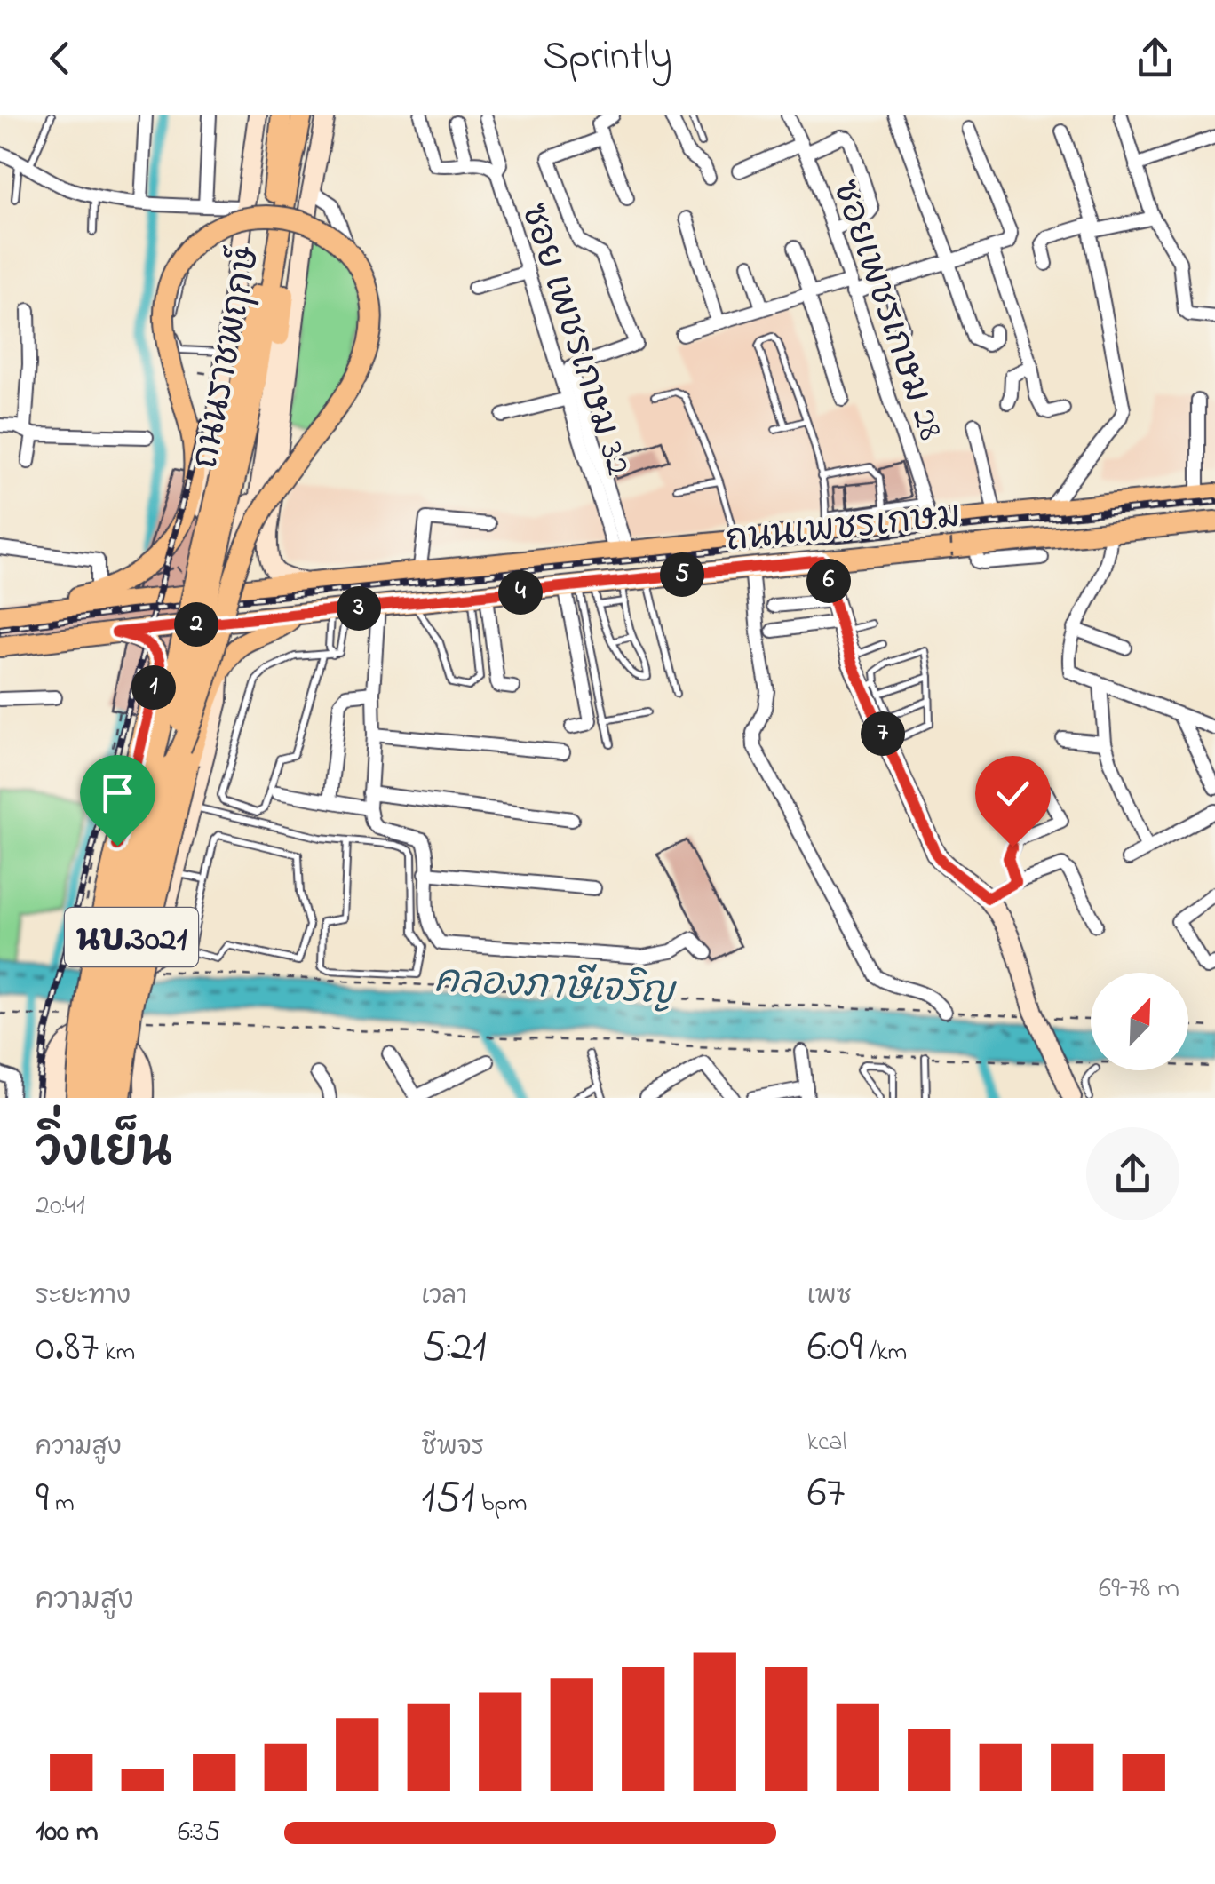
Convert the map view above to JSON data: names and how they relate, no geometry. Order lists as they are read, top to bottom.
{
  "streets": {
    "main road": ["ถนนราชพฤกษ์", "ถนนเพชรเกษม", "นบ.3021"],
    "street": ["ซอยเพชรเกษม 28", "ซอย เพชรเกษม 32"]
  },
  "crossings": [
    ["ซอยเพชรเกษม 28", "ถนนเพชรเกษม"],
    ["ซอย เพชรเกษม 32", "ถนนเพชรเกษม"],
    ["ถนนราชพฤกษ์", "ถนนเพชรเกษม"]
  ],
  "water": ["คลองภาษีเจริญ"],
  "north": "top right",
  "page": {
    "header": "Sprintly",
    "pins": [
      "5",
      "6",
      "4",
      "3",
      "2",
      "1",
      "7"
    ],
    "heading": ["วิ่งเย็น", "20:41"],
    "stats": [
      ["ระยะทาง", "0.87 km"],
      ["เวลา", "5:21"],
      ["เพซ", "6:09 /km"],
      ["ความสูง", "9 m"],
      ["ชีพจร", "151 bpm"],
      ["kcal", "67"]
    ],
    "chart": ["ความสูง", "69–78 m"],
    "list": [
      {
        "name": "100 m",
        "note": "6:35"
      }
    ]
  }
}
